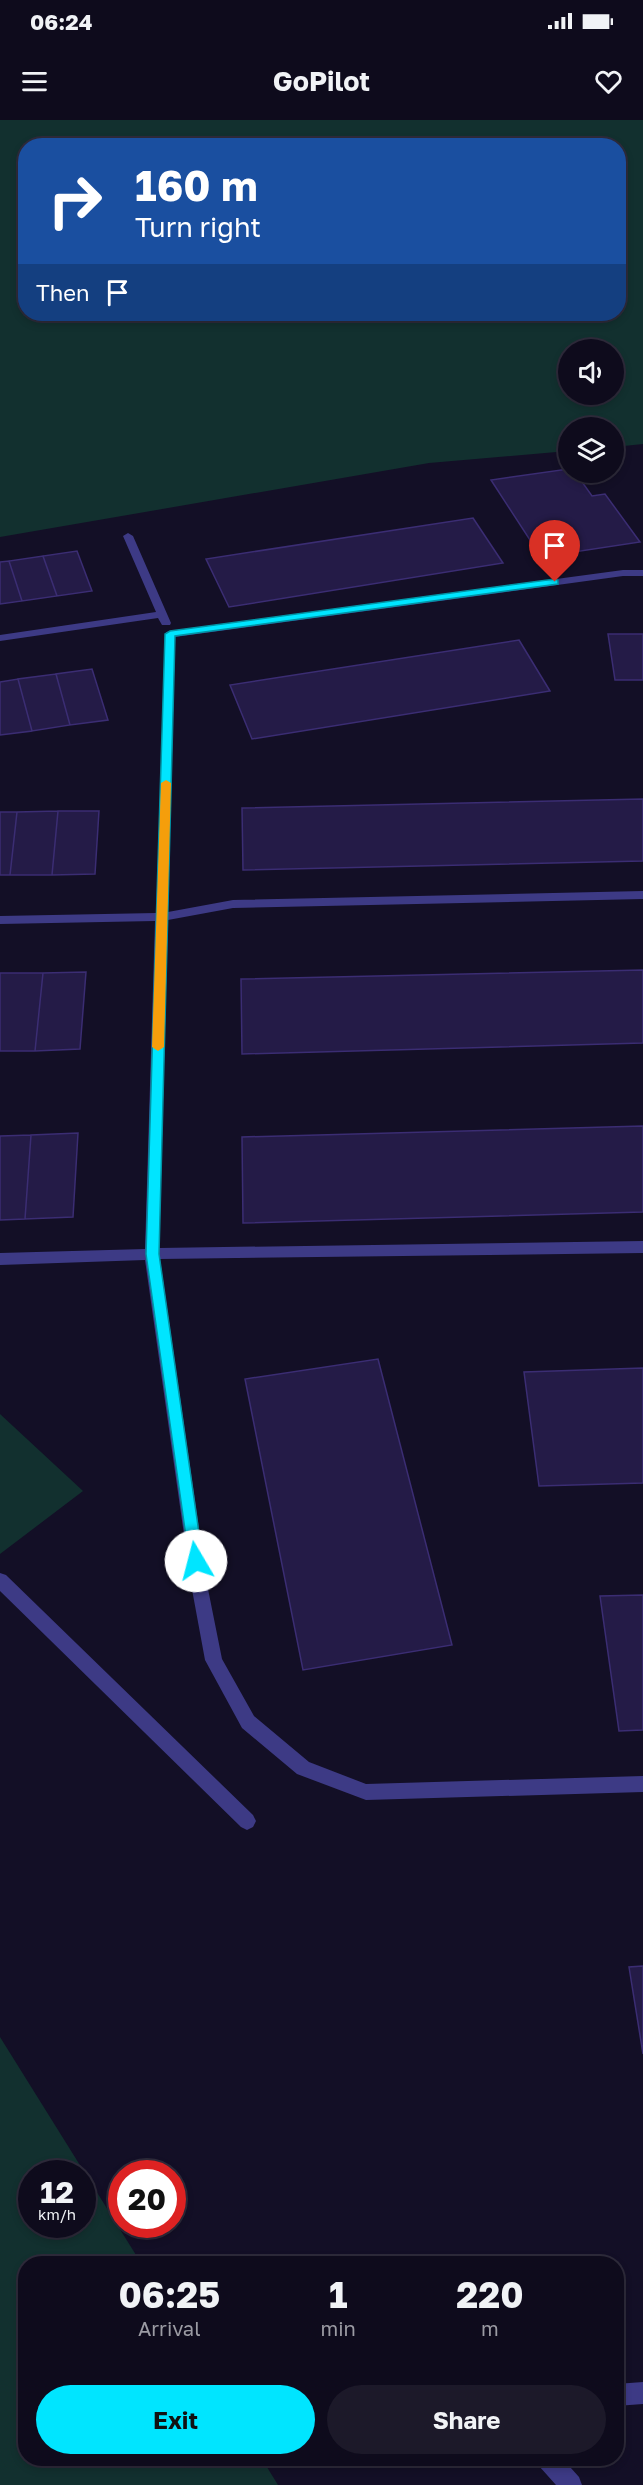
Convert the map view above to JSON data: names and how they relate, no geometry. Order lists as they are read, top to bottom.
{
  "page": {
    "status": "06:24",
    "header": "GoPilot",
    "turn": ["160 m", "Turn right"],
    "then": "Then",
    "speed": "12 km/h",
    "limit": "20",
    "eta": [
      "06:25",
      "Arrival",
      "1",
      "min",
      "220",
      "m"
    ],
    "buttons": ["Exit", "Share"]
  }
}
